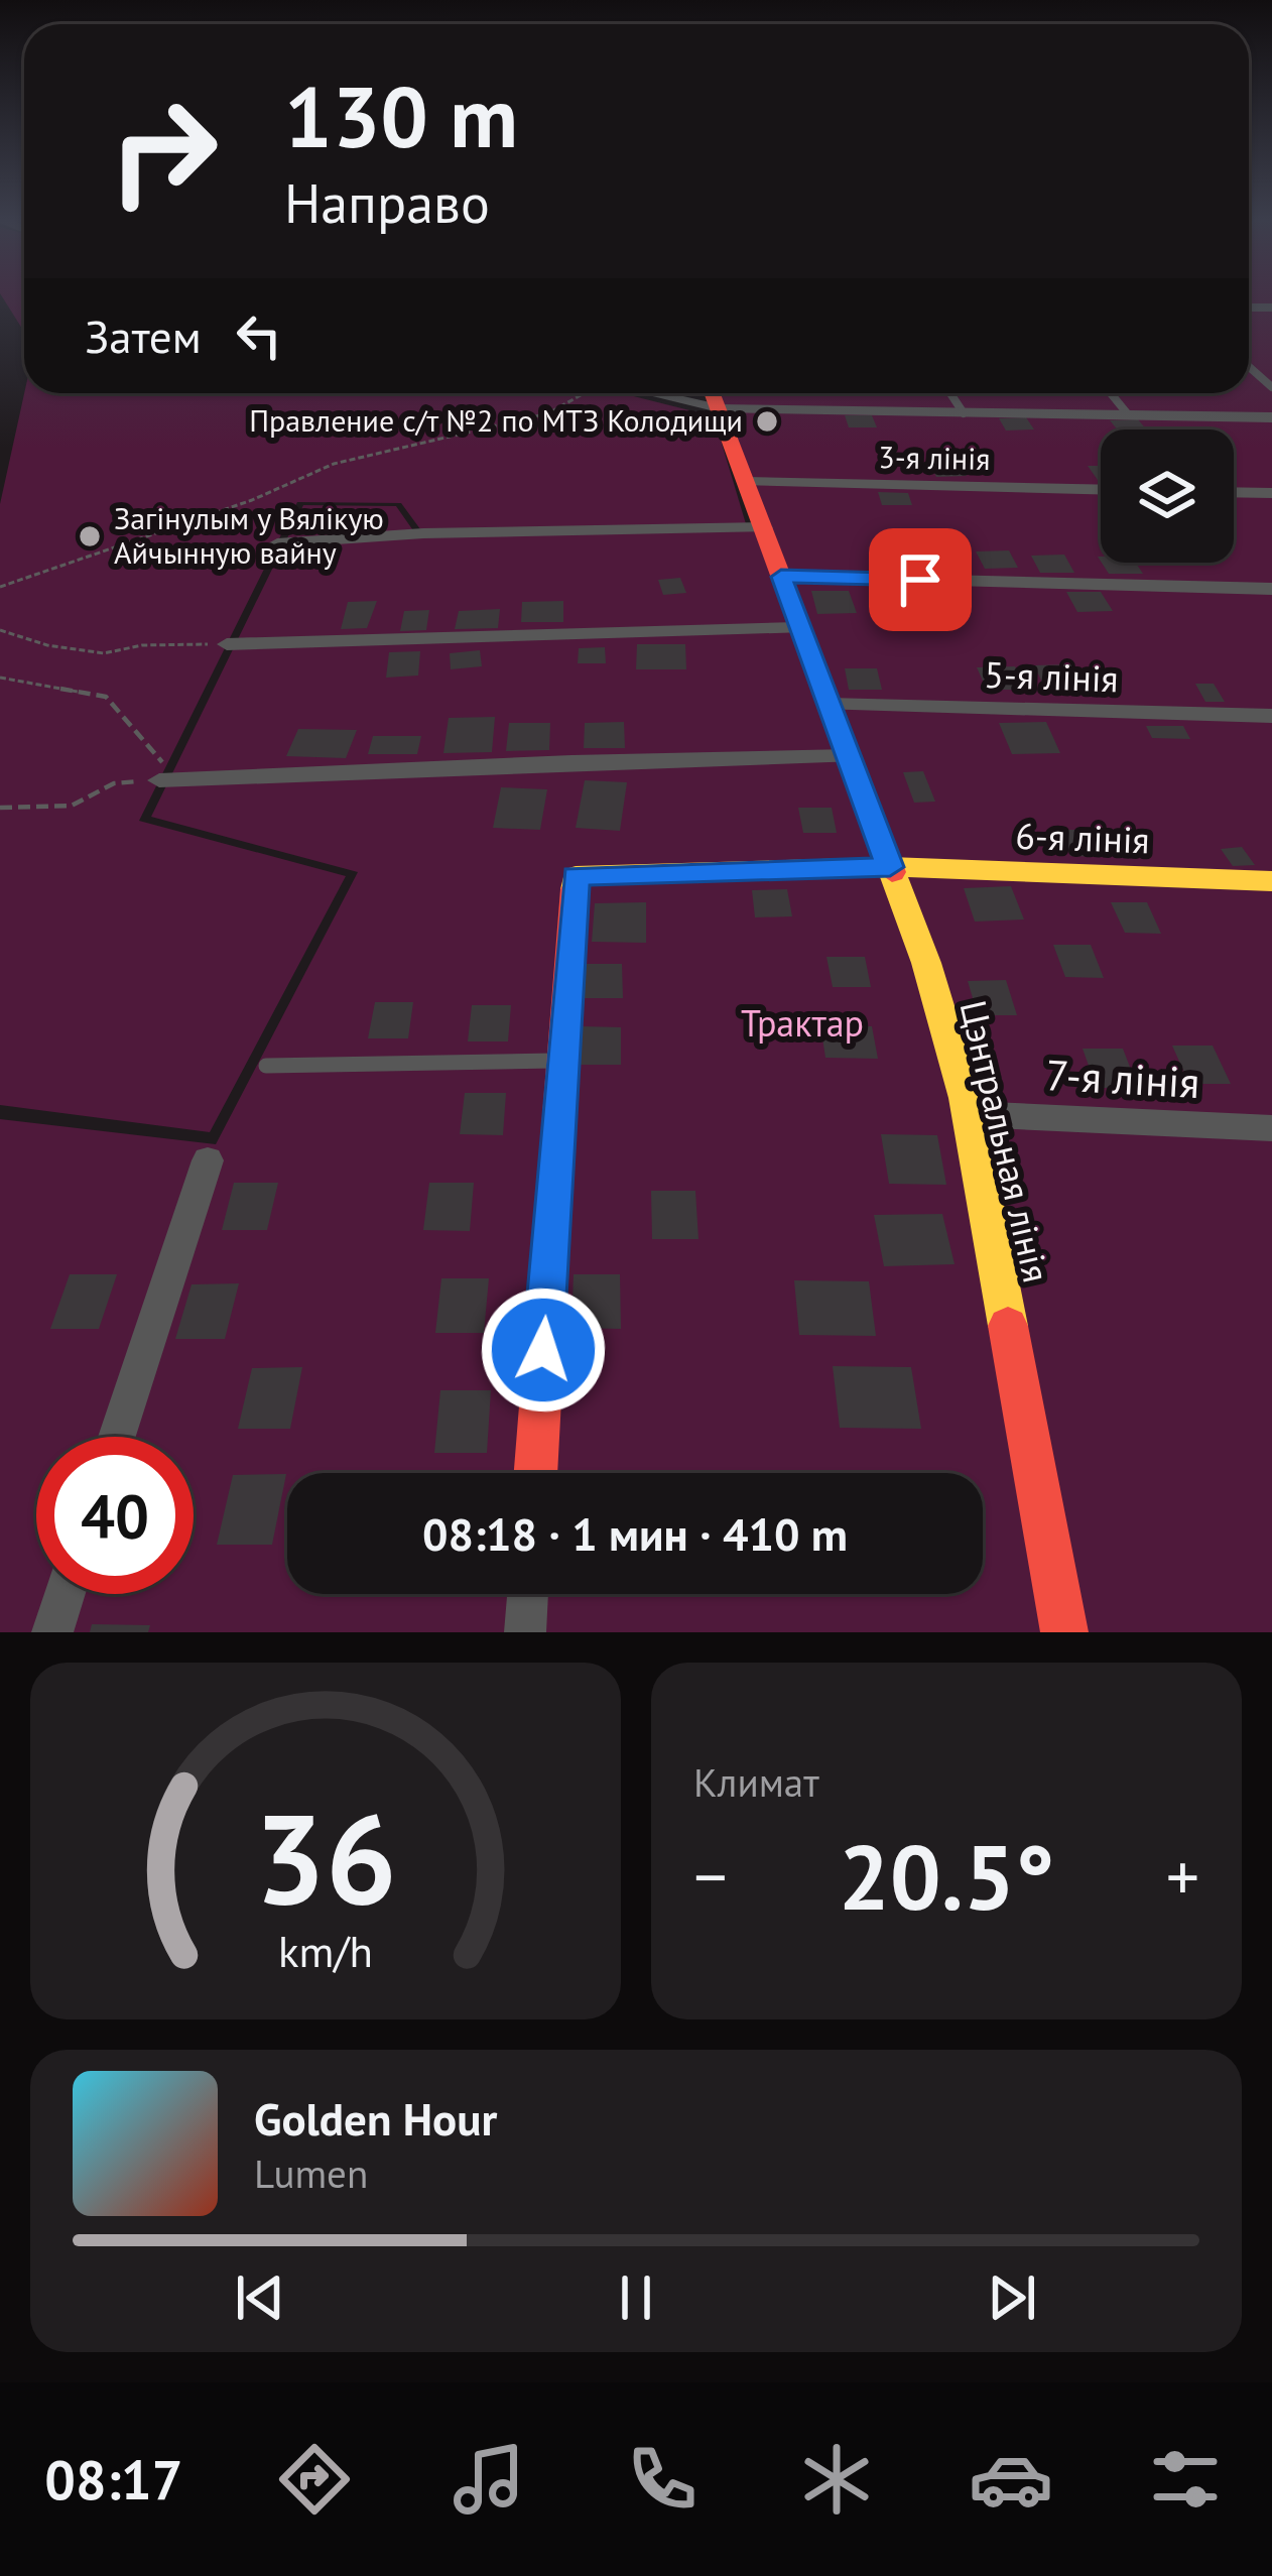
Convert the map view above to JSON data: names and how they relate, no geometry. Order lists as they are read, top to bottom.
{
  "streets": {
    "street": [
      "3-я лінія",
      "5-я лінія",
      "6-я лінія",
      "7-я лінія",
      "Цэнтральная лінія"
    ]
  },
  "crossings": [
    ["3-я лінія", "Цэнтральная лінія"],
    ["5-я лінія", "Цэнтральная лінія"],
    ["6-я лінія", "Цэнтральная лінія"],
    ["7-я лінія", "Цэнтральная лінія"]
  ],
  "parks": ["Трактар"],
  "places": ["Правление с/т №2 по МТЗ Колодищи", "Загінулым у Вялікую Айчынную вайну"],
  "page": {
    "turn": ["130 m", "Направо"],
    "then": "Затем",
    "limit": "40",
    "trip": "08:18 · 1 мин · 410 m",
    "tile": "Климат",
    "heat": ["−", "20.5°", "+"],
    "song": ["Golden Hour", "Lumen"],
    "tabs": "08:17",
    "gauge": ["36", "km/h"]
  }
}
